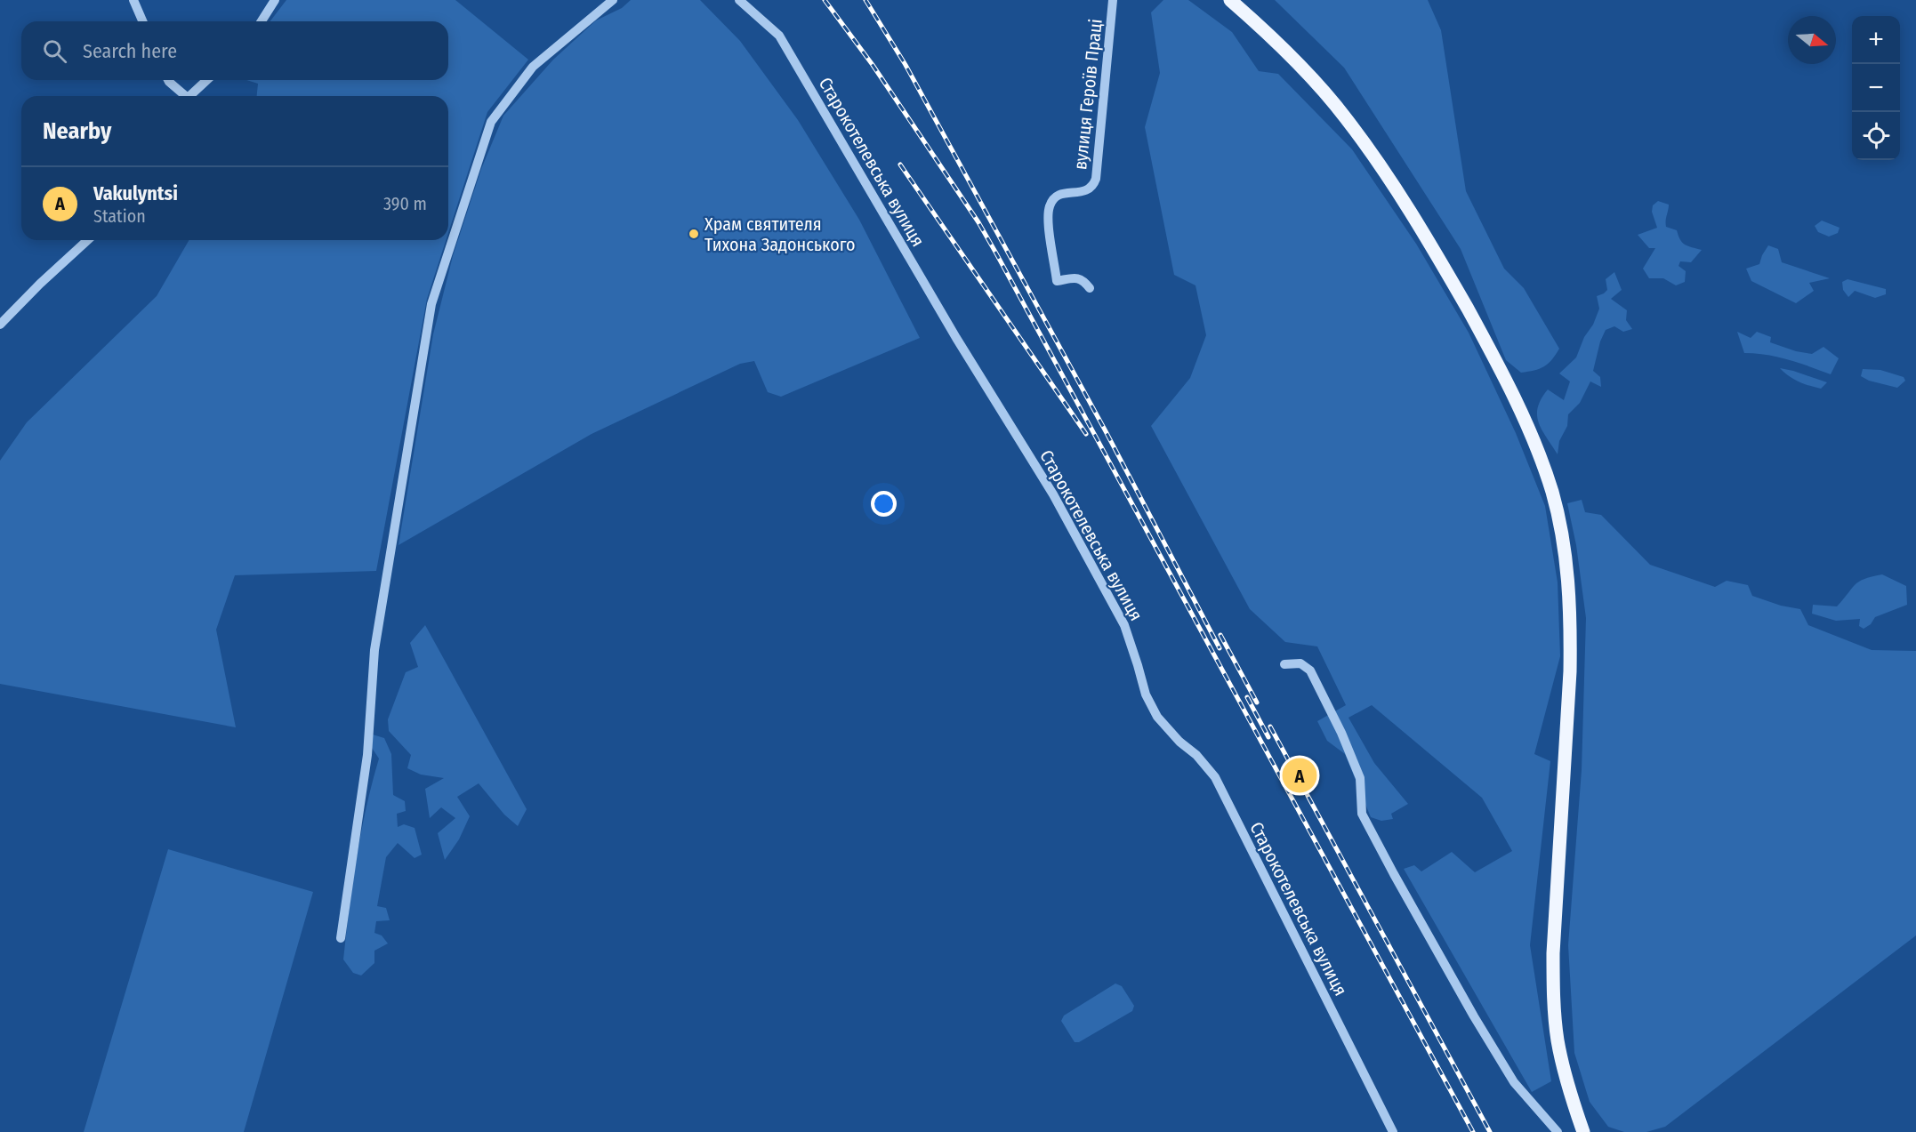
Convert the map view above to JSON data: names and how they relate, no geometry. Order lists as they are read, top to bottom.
{
  "streets": {
    "street": ["вулиця Героїв Праці", "Старокотелевська вулиця"]
  },
  "places": ["Храм святителя Тихона Задонського"],
  "north": "right",
  "page": {
    "map_buttons": ["+", "−"],
    "search": "Search here",
    "heading": "Nearby",
    "list": [
      {
        "mark": "A",
        "name": "Vakulyntsi",
        "note": "Station",
        "value": "390 m"
      }
    ],
    "pins": "A"
  }
}
